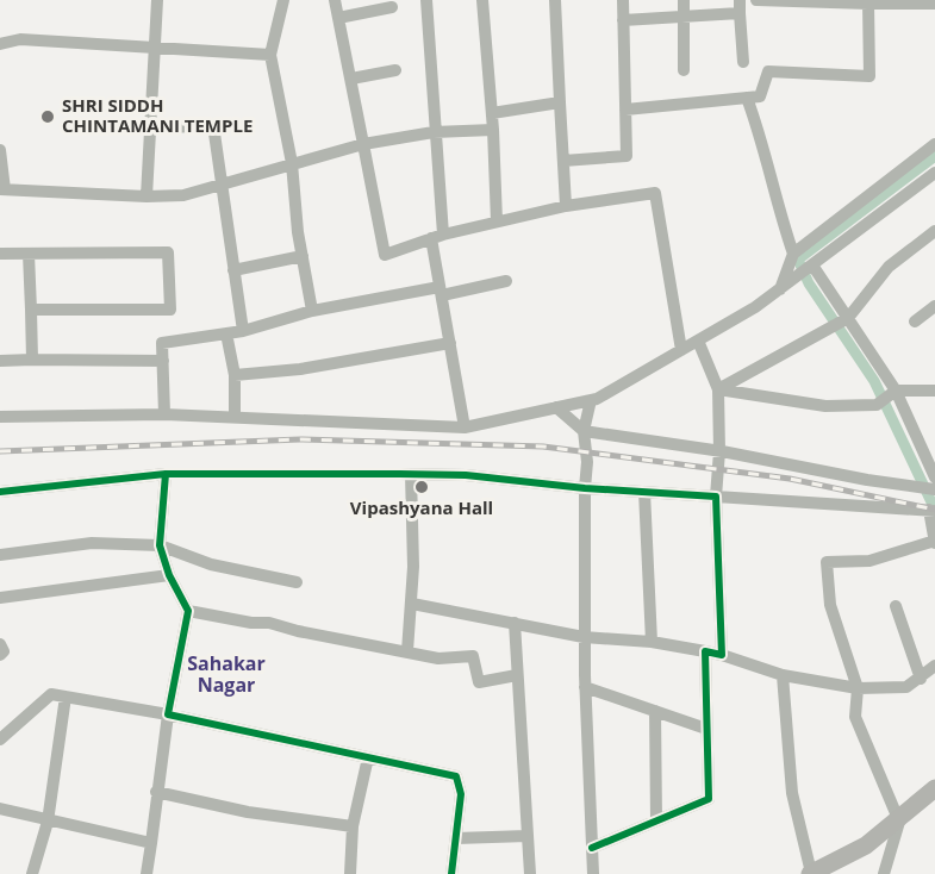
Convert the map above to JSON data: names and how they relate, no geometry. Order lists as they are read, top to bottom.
{
  "districts": ["Sahakar Nagar"],
  "places": ["SHRI SIDDH CHINTAMANI TEMPLE", "Vipashyana Hall"]
}
